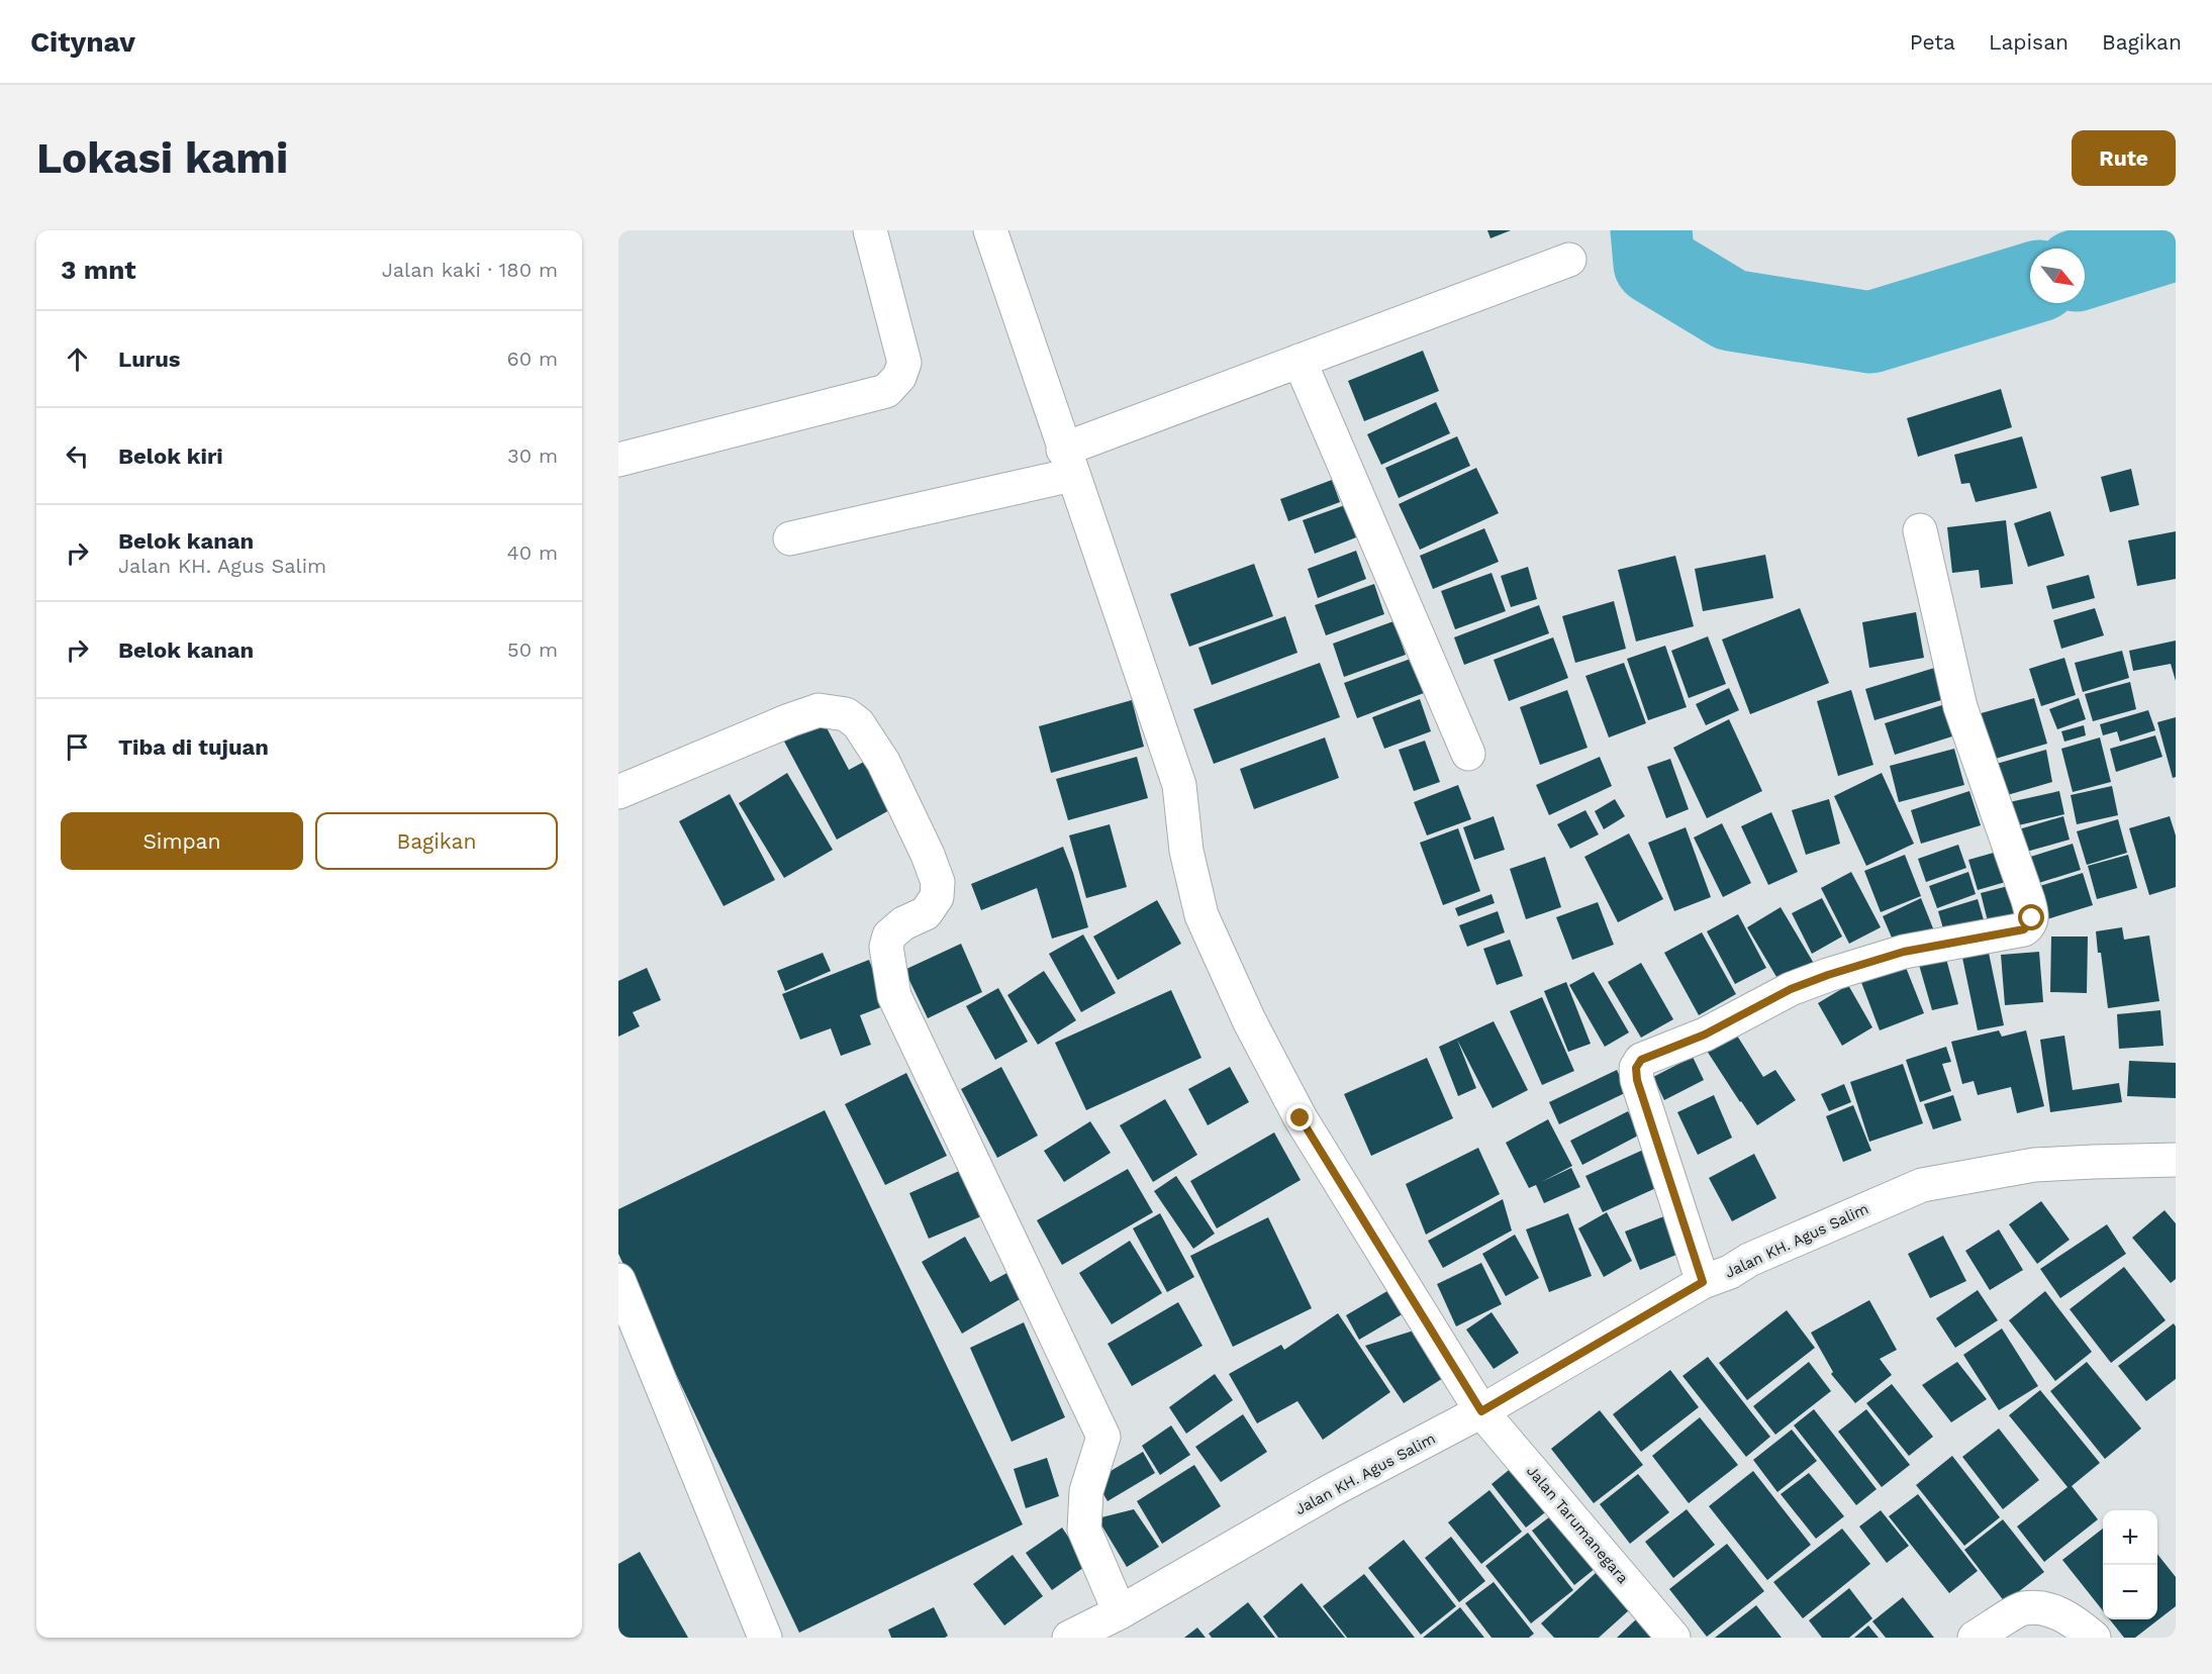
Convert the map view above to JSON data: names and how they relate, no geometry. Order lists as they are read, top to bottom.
{
  "streets": {
    "street": ["Jalan KH. Agus Salim", "Jalan Tarumanegara"]
  },
  "crossings": [
    ["Jalan KH. Agus Salim", "Jalan Tarumanegara"]
  ],
  "north": "bottom right",
  "page": {
    "header": "Citynav",
    "nav": ["Peta", "Lapisan", "Bagikan"],
    "buttons": [
      "Rute",
      ["Simpan", "Bagikan"]
    ],
    "title": "Lokasi kami",
    "heading": ["3 mnt", "Jalan kaki · 180 m"],
    "list": [
      ["Lurus", "60 m"],
      ["Belok kiri", "30 m"],
      ["Belok kanan", "Jalan KH. Agus Salim", "40 m"],
      ["Belok kanan", "50 m"],
      "Tiba di tujuan"
    ],
    "map_buttons": ["+", "−"]
  }
}
